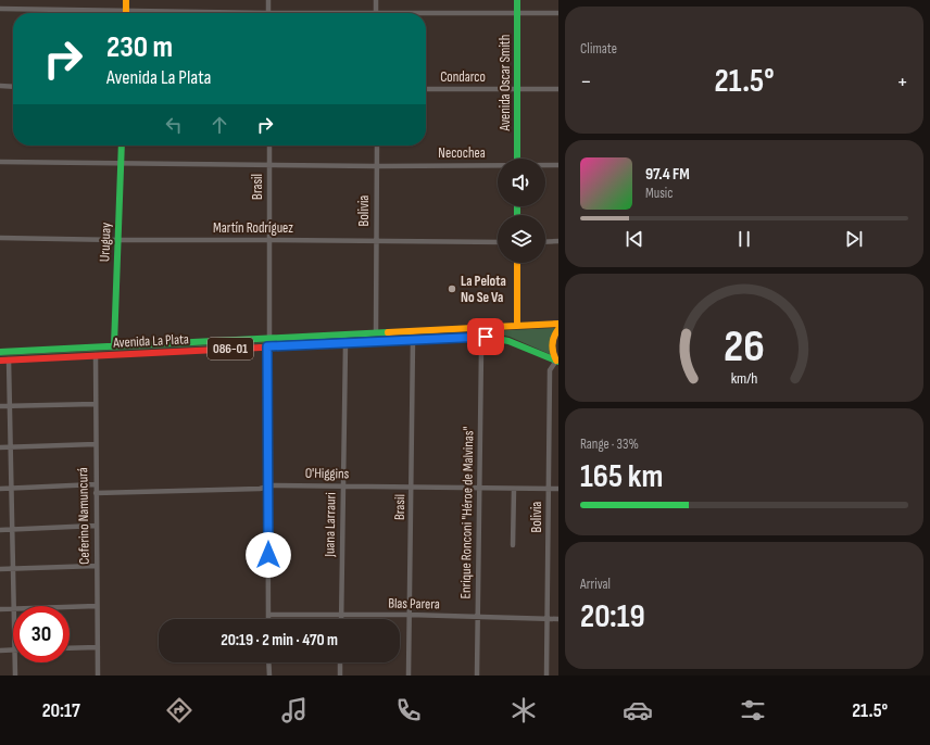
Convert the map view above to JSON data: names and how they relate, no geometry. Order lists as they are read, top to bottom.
{
  "streets": {
    "main road": [
      "Avenida Oscar Smith",
      "Uruguay",
      "Avenida La Plata",
      "086-01"
    ],
    "street": [
      "Condarco",
      "Necochea",
      "Brasil",
      "Bolivia",
      "Martín Rodríguez",
      "O'Higgins",
      "Enrique Ronconi \"Héroe de Malvinas\"",
      "Ceferino Namuncurá",
      "Juana Larrauri",
      "Blas Parera"
    ]
  },
  "crossings": [
    ["Condarco", "Avenida Oscar Smith"],
    ["Necochea", "Brasil"],
    ["Necochea", "Bolivia"],
    ["Necochea", "Uruguay"],
    ["Brasil", "Martín Rodríguez"],
    ["Brasil", "Avenida La Plata"],
    ["Brasil", "O'Higgins"],
    ["Brasil", "Blas Parera"],
    ["Bolivia", "Martín Rodríguez"],
    ["Bolivia", "Avenida La Plata"],
    ["Bolivia", "O'Higgins"],
    ["Bolivia", "Blas Parera"],
    ["Martín Rodríguez", "Uruguay"],
    ["Uruguay", "Avenida La Plata"],
    ["Avenida La Plata", "Ceferino Namuncurá"],
    ["Avenida La Plata", "Juana Larrauri"],
    ["O'Higgins", "Enrique Ronconi \"Héroe de Malvinas\""],
    ["O'Higgins", "Ceferino Namuncurá"],
    ["O'Higgins", "Juana Larrauri"],
    ["Enrique Ronconi \"Héroe de Malvinas\"", "Blas Parera"],
    ["Juana Larrauri", "Blas Parera"]
  ],
  "places": ["La Pelota No Se Va"],
  "page": {
    "tile": [
      "Climate",
      ["Range · 33%", "165 km"],
      ["Arrival", "20:19"]
    ],
    "turn": ["230 m", "Avenida La Plata"],
    "heat": ["−", "21.5°", "+"],
    "song": ["97.4 FM", "Music"],
    "limit": "30",
    "trip": "20:19 · 2 min · 470 m",
    "tabs": ["20:17", "21.5°"],
    "gauge": ["26", "km/h"]
  }
}
